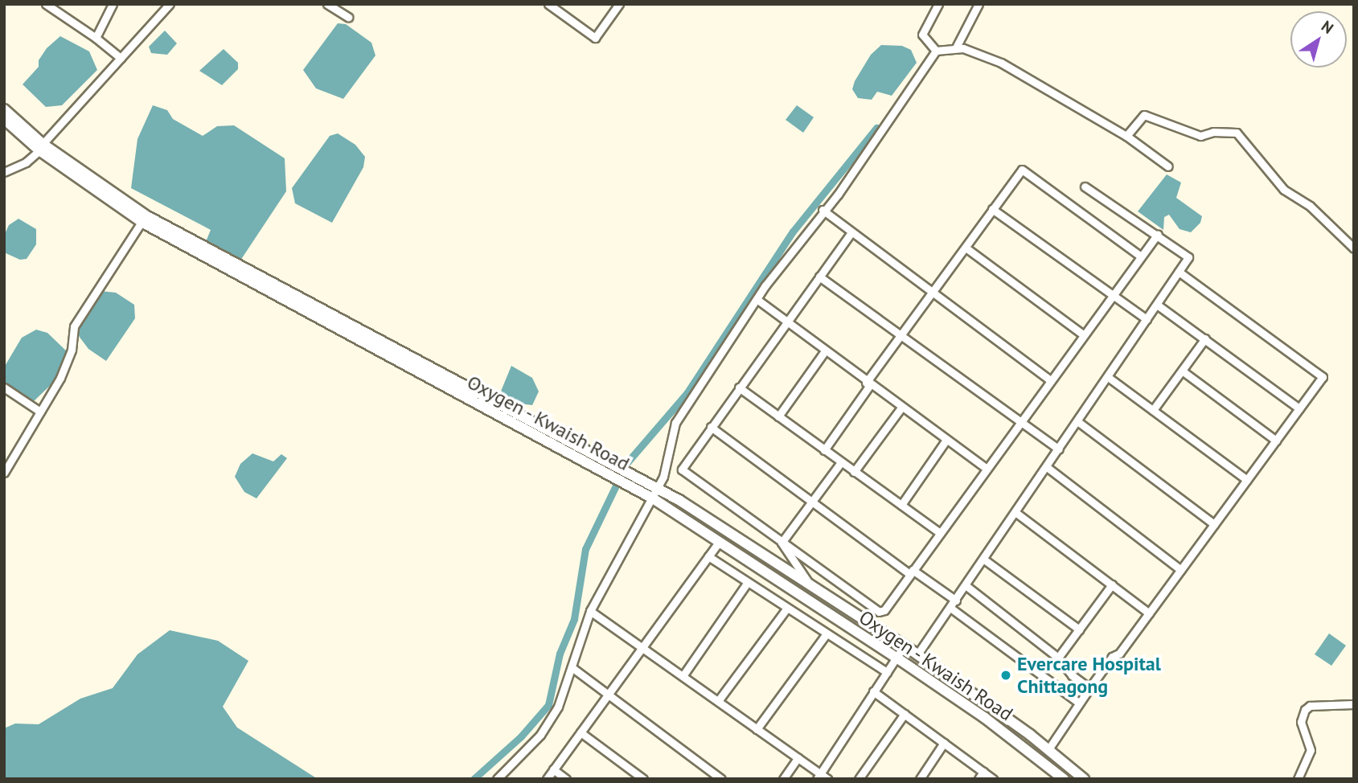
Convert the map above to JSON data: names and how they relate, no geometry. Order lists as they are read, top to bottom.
{
  "streets": {
    "main road": ["Oxygen - Kwaish Road"]
  },
  "places": ["Evercare Hospital Chittagong"],
  "north": "top right"
}
